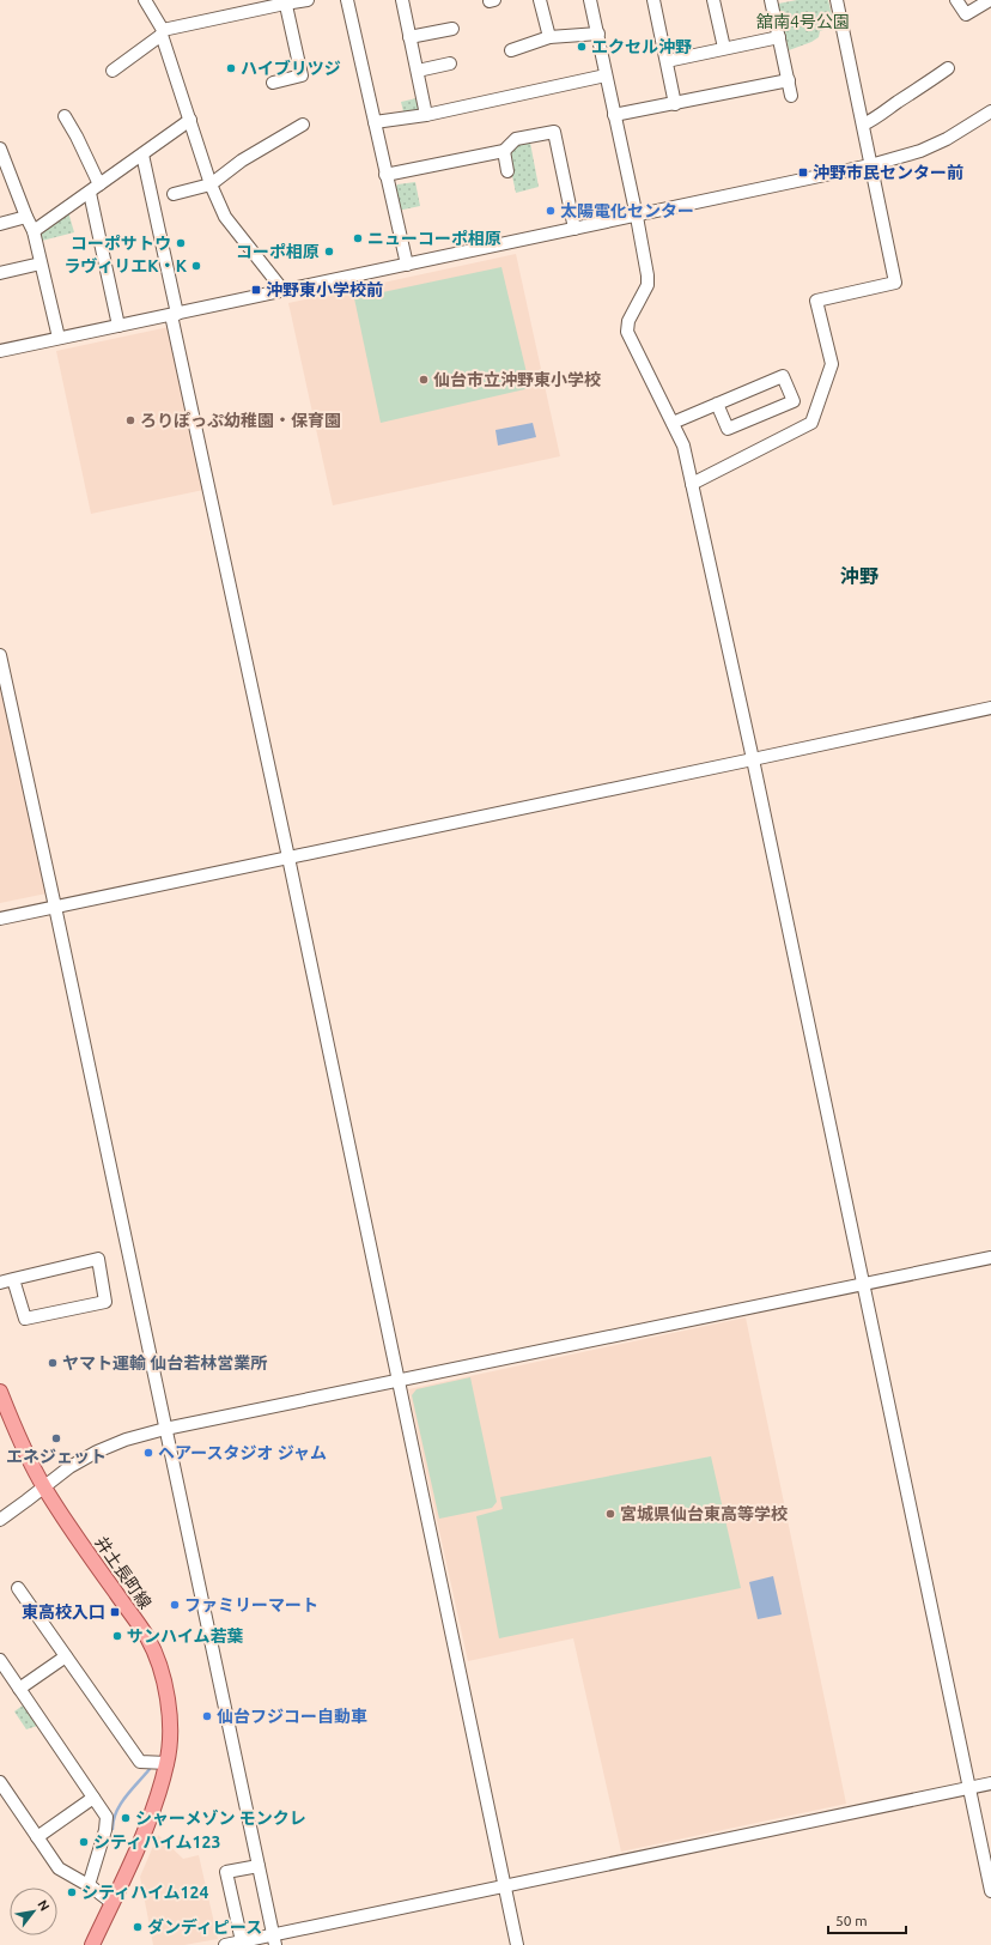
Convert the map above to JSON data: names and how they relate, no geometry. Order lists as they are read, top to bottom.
{
  "streets": {
    "main road": ["井土長町線"]
  },
  "districts": ["沖野"],
  "parks": ["舘南4号公園"],
  "places": {
    "other": [
      "エクセル沖野",
      "ハイブリツジ",
      "太陽電化センター",
      "ニューコーポ相原",
      "コーポサトウ",
      "コーポ相原",
      "ラヴィリエK・K",
      "仙台市立沖野東小学校",
      "ろりぽっぷ幼稚園・保育園",
      "ヤマト運輸 仙台若林営業所",
      "エネジェット",
      "ヘアースタジオ ジャム",
      "宮城県仙台東高等学校",
      "ファミリーマート",
      "サンハイム若葉",
      "仙台フジコー自動車",
      "シャーメゾン モンクレ",
      "シティハイム123",
      "シティハイム124",
      "ダンディピース"
    ],
    "transit": ["沖野市民センター前", "沖野東小学校前", "東高校入口"]
  },
  "scale_bar": "50 m",
  "north": "top right"
}
